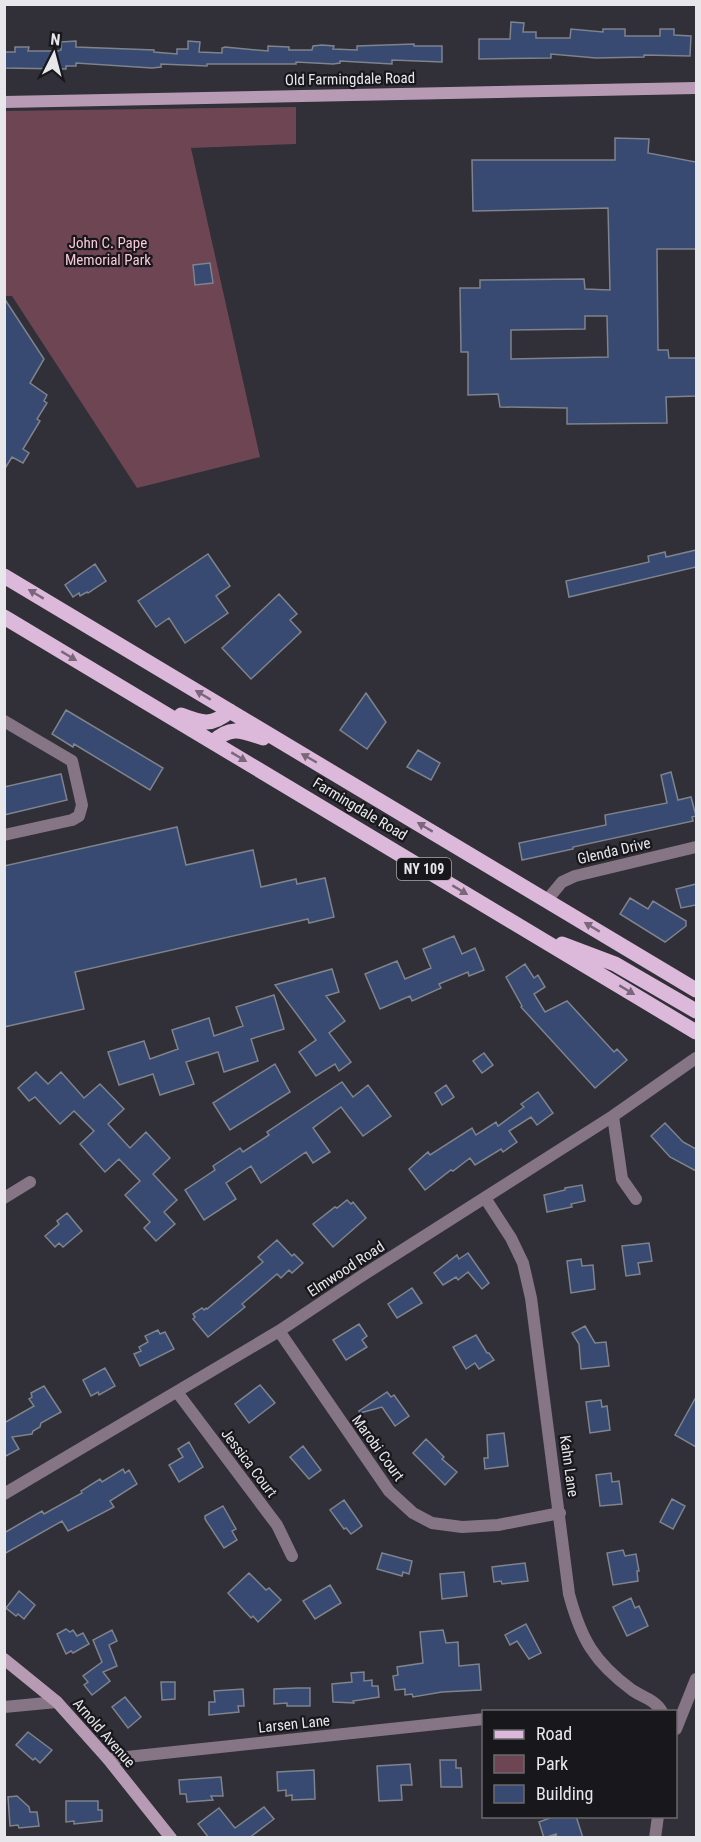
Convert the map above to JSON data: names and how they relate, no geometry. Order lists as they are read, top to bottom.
{
  "streets": {
    "main road": ["Farmingdale Road", "NY 109"],
    "street": [
      "Old Farmingdale Road",
      "Glenda Drive",
      "Elmwood Road",
      "Marobi Court",
      "Jessica Court",
      "Kahn Lane",
      "Larsen Lane",
      "Arnold Avenue"
    ]
  },
  "crossings": [
    ["Farmingdale Road", "Glenda Drive"],
    ["Elmwood Road", "Marobi Court"],
    ["Elmwood Road", "Jessica Court"],
    ["Elmwood Road", "Kahn Lane"],
    ["Marobi Court", "Kahn Lane"],
    ["Larsen Lane", "Arnold Avenue"]
  ],
  "parks": ["John C. Pape Memorial Park"],
  "legend": ["Road", "Park", "Building"],
  "north": "top"
}
